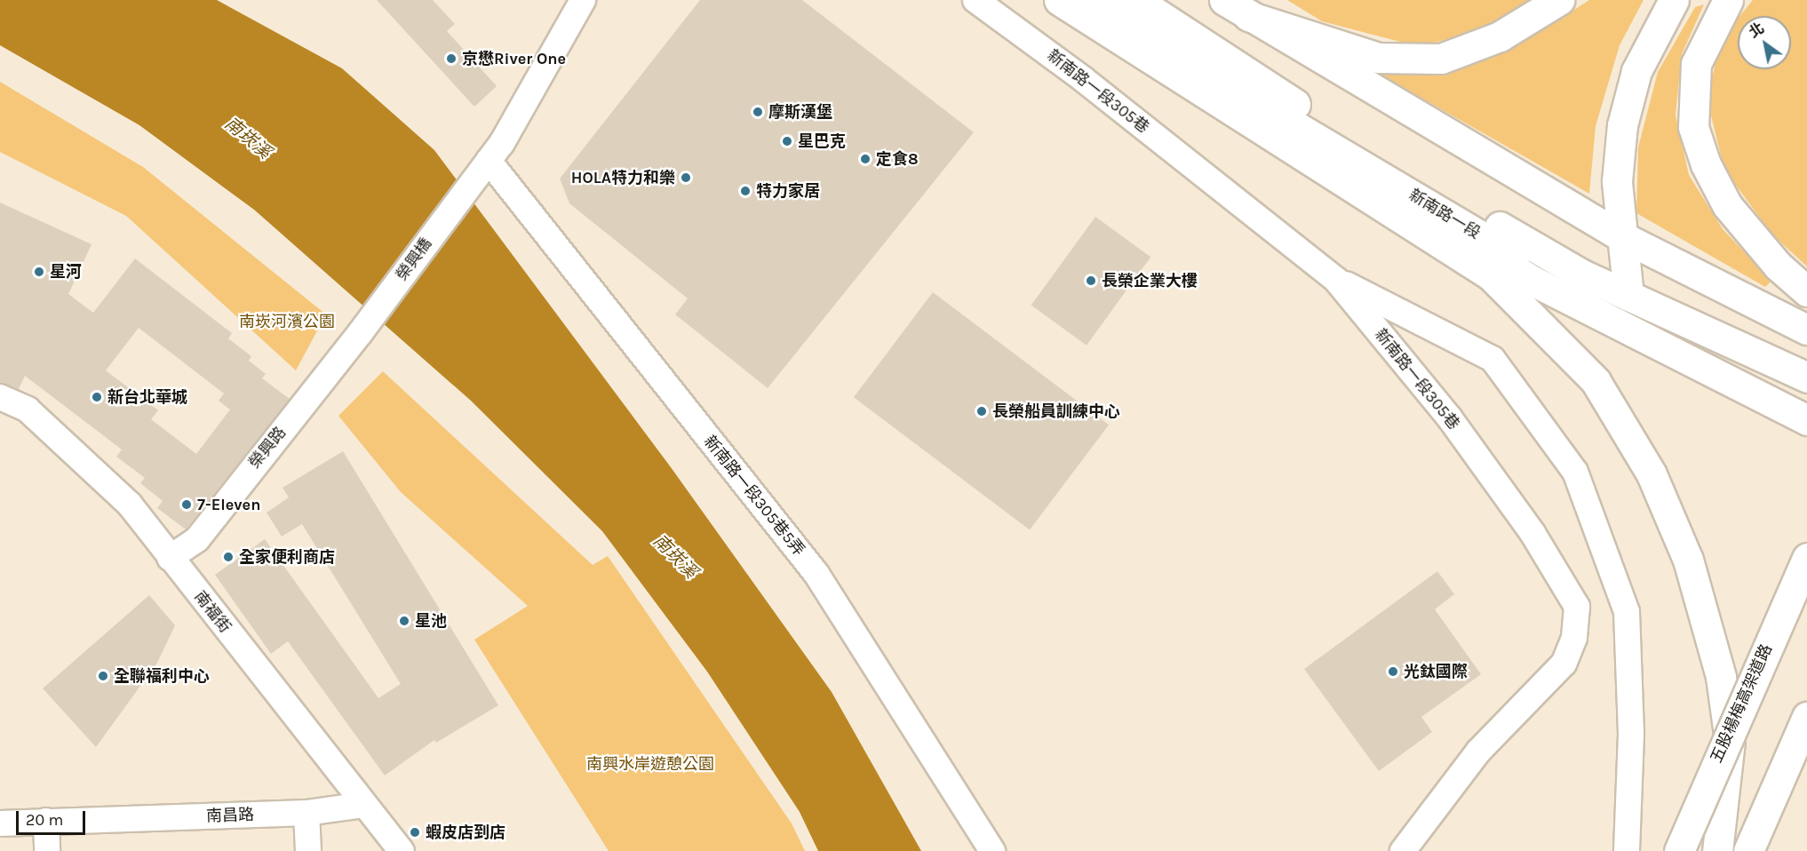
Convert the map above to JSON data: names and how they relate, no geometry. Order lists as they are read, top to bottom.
{
  "streets": {
    "main road": ["新南路一段", "五股楊梅高架道路"],
    "street": [
      "新南路一段305巷",
      "榮興橋",
      "榮興路",
      "新南路一段305巷5弄",
      "南福街",
      "南昌路"
    ]
  },
  "crossings": [
    ["榮興橋", "榮興路"],
    ["榮興橋", "新南路一段305巷5弄"],
    ["榮興路", "南福街"],
    ["南福街", "南昌路"]
  ],
  "water": ["南崁溪"],
  "parks": ["南崁河濱公園", "南興水岸遊憩公園"],
  "places": [
    "京懋River One",
    "摩斯漢堡",
    "星巴克",
    "定食8",
    "HOLA特力和樂",
    "特力家居",
    "星河",
    "長榮企業大樓",
    "新台北華城",
    "長榮船員訓練中心",
    "7-Eleven",
    "全家便利商店",
    "星池",
    "光鈦國際",
    "全聯福利中心",
    "蝦皮店到店"
  ],
  "scale_bar": "20 m",
  "north": "top left"
}
